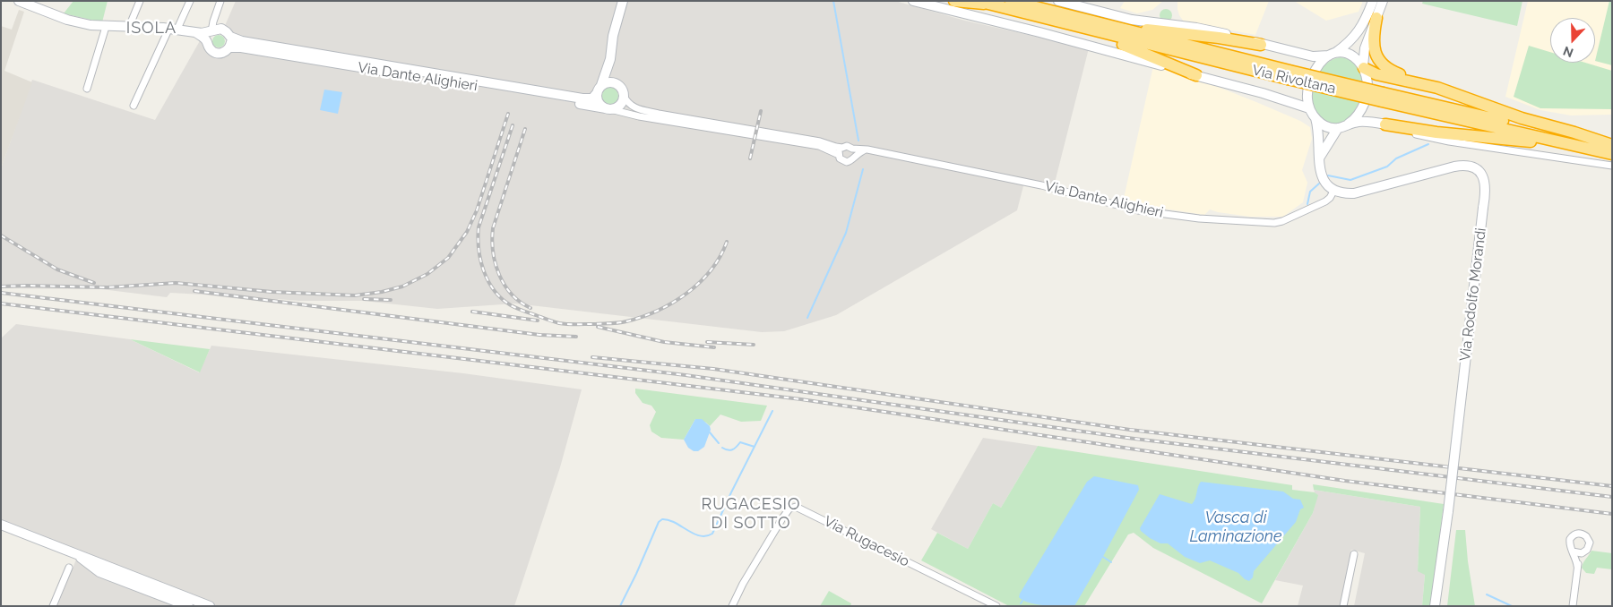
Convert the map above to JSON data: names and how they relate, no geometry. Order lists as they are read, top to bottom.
{
  "streets": {
    "highway": ["Via Rivoltana"],
    "street": ["Via Dante Alighieri", "Via Rodolfo Morandi", "Via Rugacesio"]
  },
  "crossings": [
    ["Via Dante Alighieri", "Via Rodolfo Morandi"]
  ],
  "districts": ["ISOLA", "RUGACESIO DI SOTTO"],
  "water": ["Vasca di Laminazione"],
  "north": "bottom"
}
